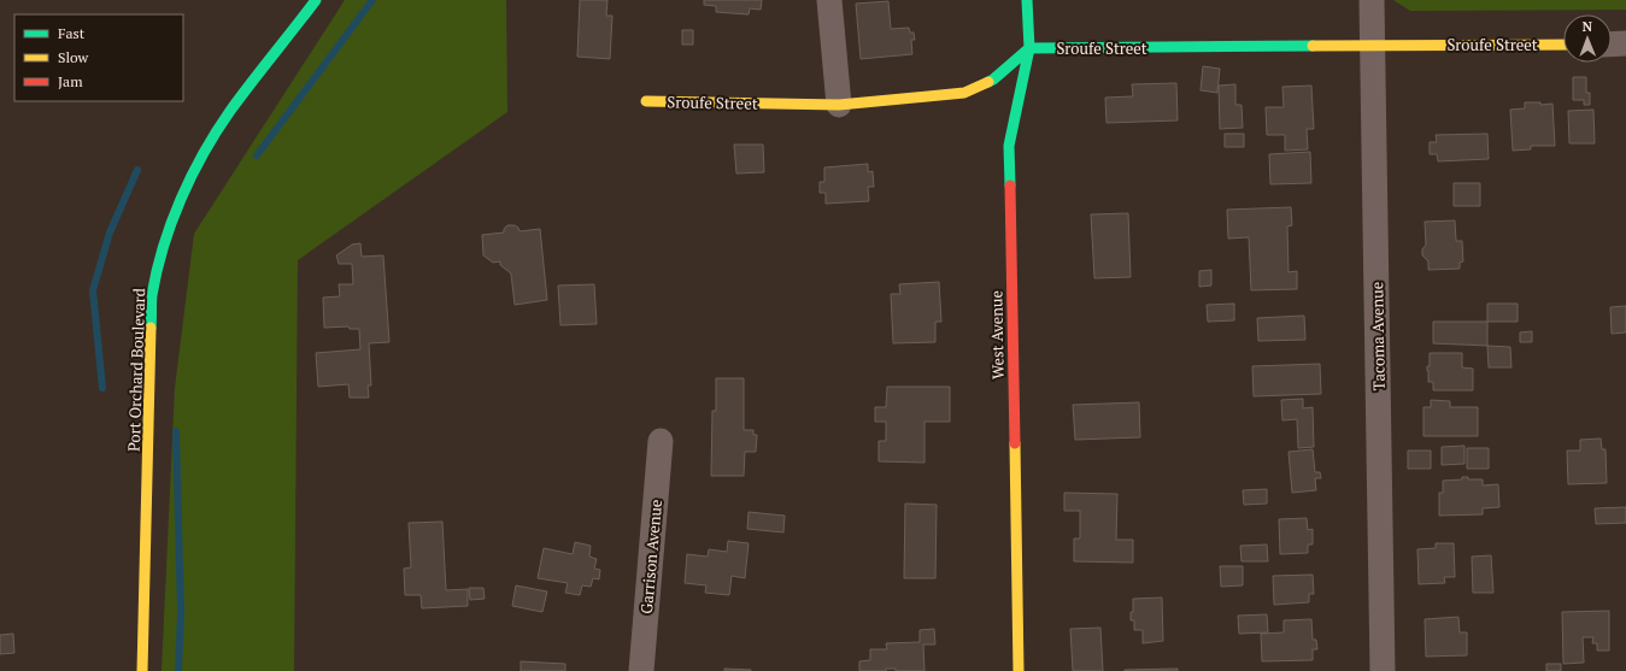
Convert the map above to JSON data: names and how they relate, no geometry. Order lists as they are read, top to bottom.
{
  "streets": {
    "street": [
      "Sroufe Street",
      "West Avenue",
      "Tacoma Avenue",
      "Port Orchard Boulevard",
      "Garrison Avenue"
    ]
  },
  "crossings": [
    ["Sroufe Street", "West Avenue"],
    ["Sroufe Street", "Tacoma Avenue"]
  ],
  "legend": ["Fast", "Slow", "Jam"],
  "north": "top"
}
